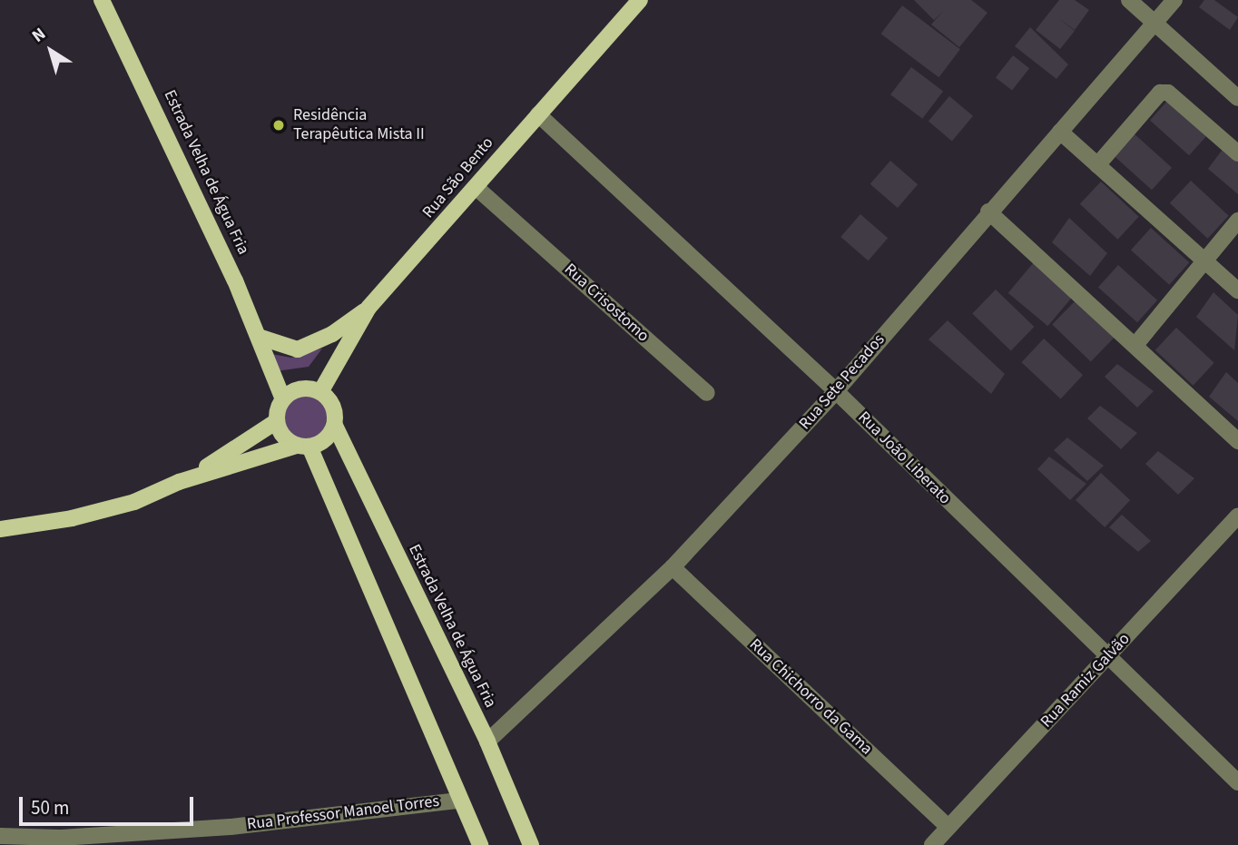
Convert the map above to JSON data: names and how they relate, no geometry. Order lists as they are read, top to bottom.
{
  "streets": {
    "main road": ["Estrada Velha de Água Fria", "Rua São Bento"],
    "street": [
      "Rua Crisostomo",
      "Rua Sete Pecados",
      "Rua João Liberato",
      "Rua Ramiz Galvão",
      "Rua Chichorro da Gama",
      "Rua Professor Manoel Torres"
    ]
  },
  "crossings": [
    ["Estrada Velha de Água Fria", "Rua São Bento"],
    ["Estrada Velha de Água Fria", "Rua Sete Pecados"],
    ["Rua São Bento", "Rua Crisostomo"],
    ["Rua São Bento", "Rua João Liberato"],
    ["Rua Sete Pecados", "Rua João Liberato"],
    ["Rua Sete Pecados", "Rua Chichorro da Gama"],
    ["Rua João Liberato", "Rua Ramiz Galvão"],
    ["Rua Ramiz Galvão", "Rua Chichorro da Gama"]
  ],
  "places": ["Residência Terapêutica Mista II"],
  "scale_bar": "50 m",
  "north": "top left"
}
